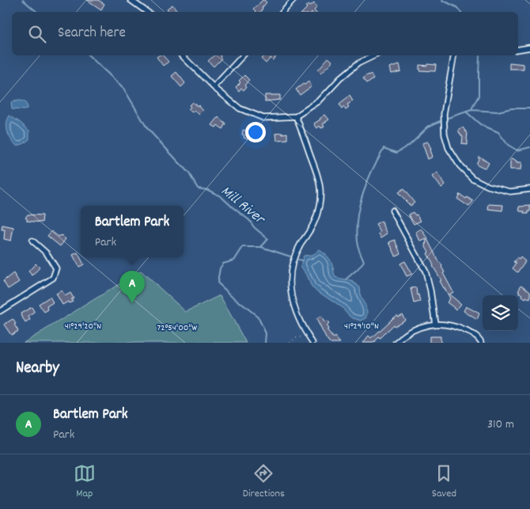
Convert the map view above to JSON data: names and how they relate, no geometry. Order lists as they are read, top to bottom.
{
  "water": ["Mill River"],
  "page": {
    "search": "Search here",
    "popup": ["Bartlem Park", "Park"],
    "pins": "A",
    "heading": "Nearby",
    "list": [
      {
        "mark": "A",
        "name": "Bartlem Park",
        "note": "Park",
        "value": "310 m"
      }
    ],
    "nav": ["Map", "Directions", "Saved"]
  },
  "coordinates": ["41°29'20\"N", "41°29'10\"N", "72°54'00\"W"]
}
